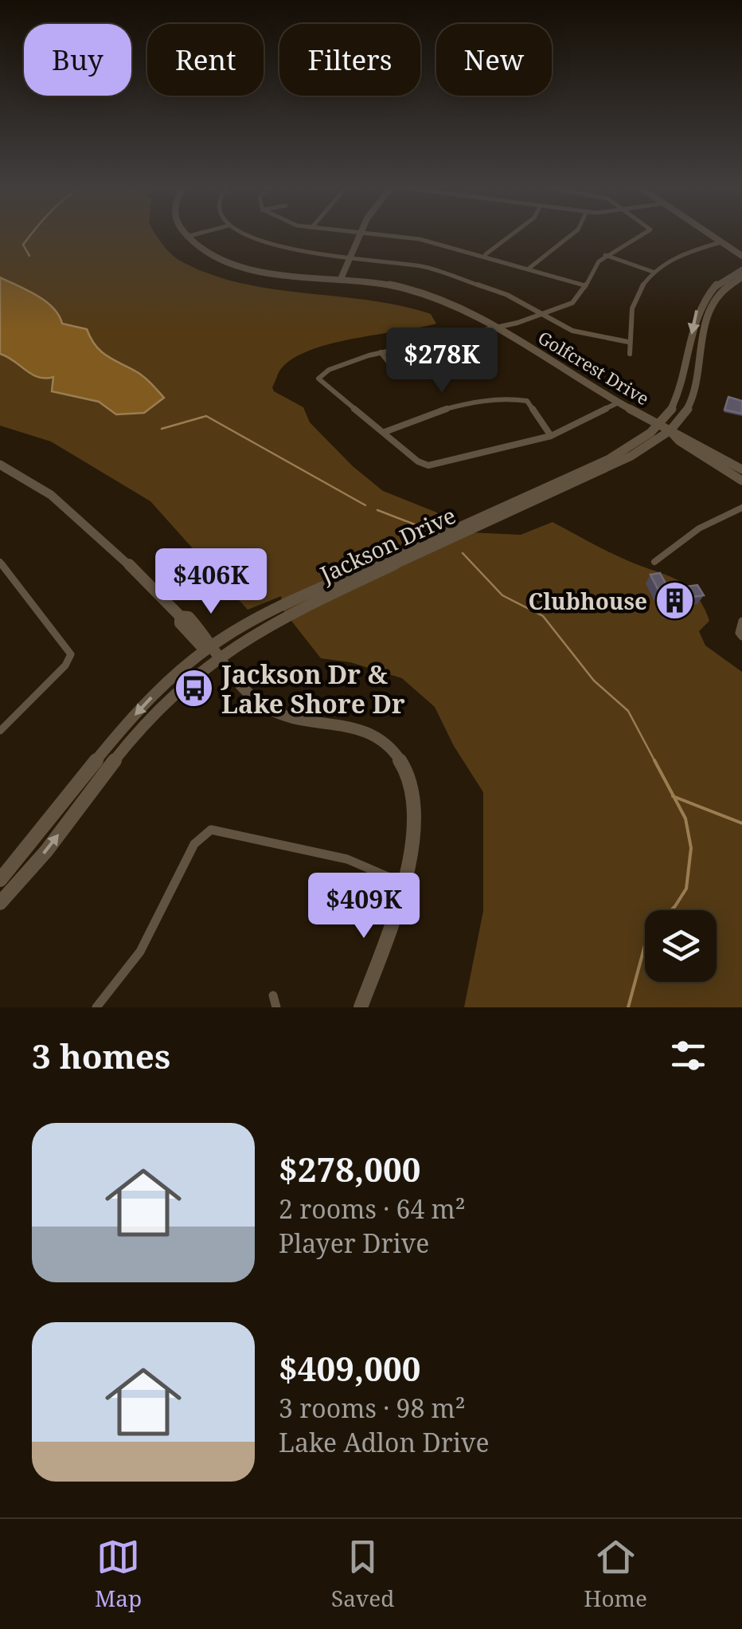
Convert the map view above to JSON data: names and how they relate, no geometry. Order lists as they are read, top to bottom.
{
  "streets": {
    "main road": ["Golfcrest Drive", "Jackson Drive"]
  },
  "crossings": [
    ["Golfcrest Drive", "Jackson Drive"]
  ],
  "places": {
    "building": ["Clubhouse"],
    "bus stop": ["Jackson Dr & Lake Shore Dr"]
  },
  "page": {
    "chip": [
      "Buy",
      "Rent",
      "Filters",
      "New"
    ],
    "price": ["$278K", "$406K", "$409K"],
    "heading": "3 homes",
    "list": [
      {
        "name": "$278,000",
        "note": "2 rooms · 64 m² · Player Drive"
      },
      {
        "name": "$409,000",
        "note": "3 rooms · 98 m² · Lake Adlon Drive"
      }
    ],
    "tabs": ["Map", "Saved", "Home"]
  }
}
